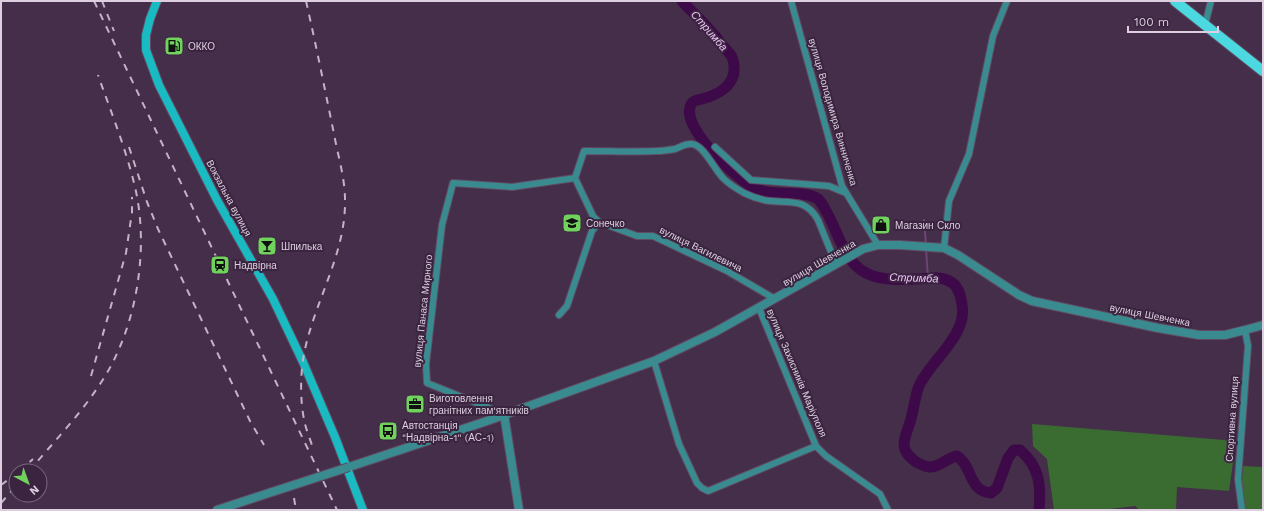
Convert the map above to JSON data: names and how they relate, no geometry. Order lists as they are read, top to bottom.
{
  "streets": {
    "main road": ["Вокзальна вулиця"],
    "street": [
      "вулиця Володимира Винниченка",
      "вулиця Вагилевича",
      "вулиця Шевченка",
      "вулиця Панаса Мирного",
      "вулиця Захисників Маріуполя",
      "Спортивна вулиця"
    ]
  },
  "crossings": [
    ["вулиця Володимира Винниченка", "вулиця Шевченка"],
    ["вулиця Вагилевича", "вулиця Шевченка"],
    ["вулиця Шевченка", "вулиця Панаса Мирного"],
    ["вулиця Шевченка", "вулиця Захисників Маріуполя"],
    ["вулиця Шевченка", "Спортивна вулиця"]
  ],
  "water": ["Стримба"],
  "places": {
    "fuel station": ["ОККО"],
    "school or university": ["Сонечко"],
    "shop": ["Магазин Скло"],
    "bar": ["Шпилька"],
    "station": ["Надвірна"],
    "office": ["Виготовлення гранітних пам'ятників"],
    "bus stop": ["Автостанція \"Надвірна-1\" (АС-1)"]
  },
  "scale_bar": "100 m",
  "north": "bottom right"
}
